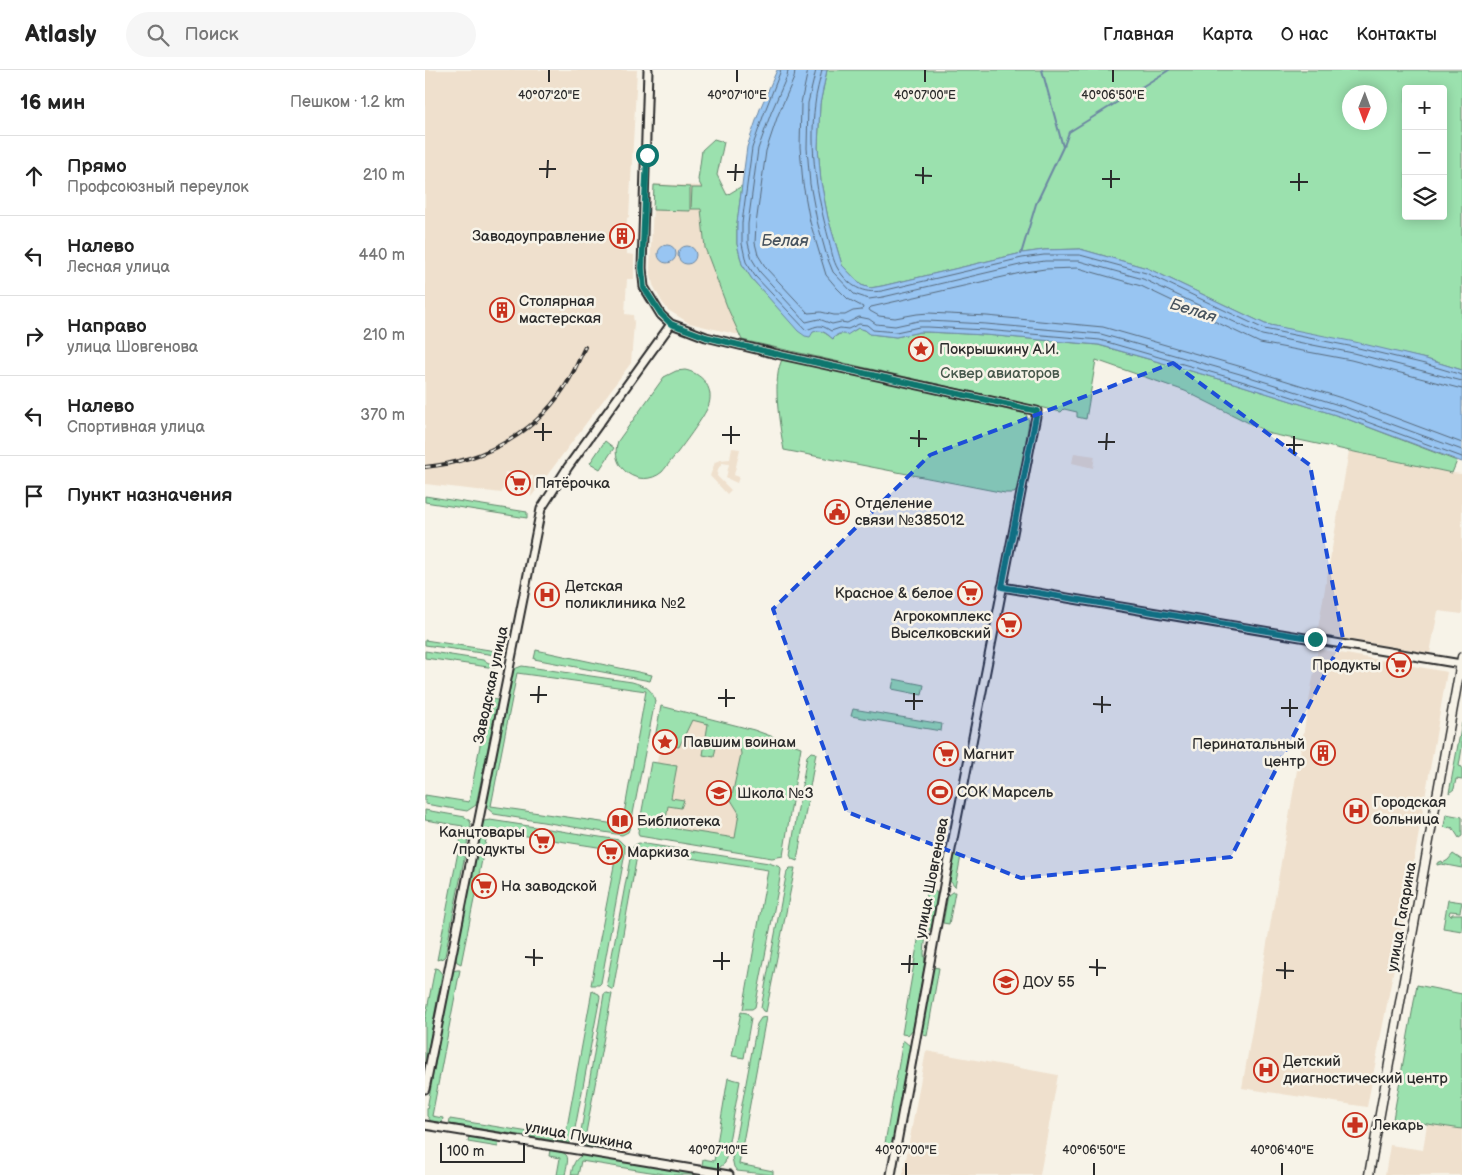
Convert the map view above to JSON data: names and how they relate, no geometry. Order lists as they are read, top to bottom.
{
  "streets": {
    "main road": [
      "Заводская улица",
      "улица Шовгенова",
      "улица Гагарина",
      "улица Пушкина"
    ]
  },
  "crossings": [
    ["Заводская улица", "улица Шовгенова"]
  ],
  "water": ["Белая"],
  "parks": ["Сквер авиаторов"],
  "places": {
    "building": ["Заводоуправление", "Столярная мастерская", "Перинатальный центр"],
    "place": ["Покрышкину А.И.", "Павшим воинам"],
    "supermarket": [
      "Пятёрочка",
      "Красное & белое",
      "Агрокомплекс Выселковский",
      "Продукты",
      "Магнит",
      "Канцтовары /продукты",
      "Маркиза",
      "На заводской"
    ],
    "public building": ["Отделение связи №385012"],
    "hospital": ["Детская поликлиника №2", "Городская больница", "Детский диагностический центр"],
    "sports": ["СОК Марсель"],
    "school or university": ["Школа №3", "ДОУ 55"],
    "library": ["Библиотека"],
    "pharmacy": ["Лекарь"]
  },
  "scale_bar": "100 m",
  "north": "bottom",
  "page": {
    "header": "Atlasly",
    "search": "Поиск",
    "nav": [
      "Главная",
      "Карта",
      "О нас",
      "Контакты"
    ],
    "heading": ["16 мин", "Пешком · 1.2 km"],
    "map_buttons": ["+", "−"],
    "list": [
      ["Прямо", "Профсоюзный переулок", "210 m"],
      ["Налево", "Лесная улица", "440 m"],
      ["Направо", "улица Шовгенова", "210 m"],
      ["Налево", "Спортивная улица", "370 m"],
      "Пункт назначения"
    ],
    "scale": "100 m"
  },
  "coordinates": [
    "40°07'20\"E",
    "40°07'10\"E",
    "40°07'00\"E",
    "40°06'50\"E",
    "40°06'40\"E"
  ]
}
